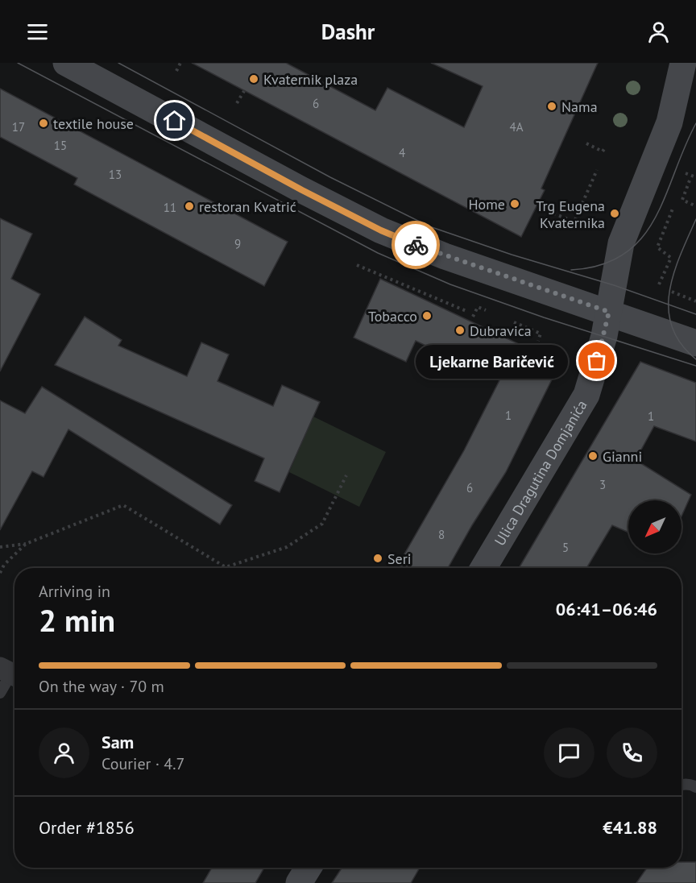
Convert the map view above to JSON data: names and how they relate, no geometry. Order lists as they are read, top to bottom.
{
  "streets": {
    "main road": ["Ulica Dragutina Domjanića"]
  },
  "places": [
    "Kvaternik plaza",
    "Nama",
    "textile house",
    "Home",
    "restoran Kvatrić",
    "Trg Eugena Kvaternika",
    "Tobacco",
    "Dubravica",
    "Ljekarne Baričević",
    "Gianni",
    "Seri"
  ],
  "house_numbers": [
    "6",
    "17",
    "4A",
    "15",
    "4",
    "13",
    "11",
    "9",
    "1",
    "1",
    "3",
    "6",
    "8",
    "5"
  ],
  "north": "bottom left",
  "page": {
    "header": "Dashr",
    "bubble": "Ljekarne Baričević",
    "heading": ["2 min", "Arriving in", "06:41–06:46"],
    "panel": [
      "Sam",
      "Courier · 4.7",
      "Order #1856",
      "€41.88"
    ],
    "bar": "On the way · 70 m"
  }
}
